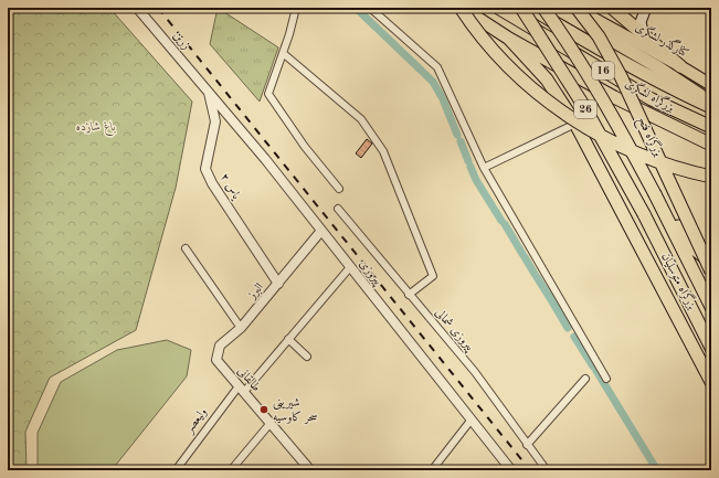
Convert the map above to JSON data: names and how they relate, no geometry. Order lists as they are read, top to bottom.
{
  "streets": {
    "highway": [
      "16",
      "بزرگراه لشگری",
      "26",
      "بزرگراه فتح",
      "بزرگراه متوسلیان"
    ],
    "main road": ["کنارگذر لشگری"],
    "street": [
      "زرین",
      "یاس ۲",
      "پیروزی",
      "البرز",
      "پیروزی شمالی",
      "طالقانی",
      "ولیعصر"
    ]
  },
  "crossings": [
    ["زرین", "یاس ۲"],
    ["زرین", "پیروزی"],
    ["کنارگذر لشگری", "بزرگراه فتح"],
    ["26", "بزرگراه متوسلیان"],
    ["یاس ۲", "پیروزی"],
    ["یاس ۲", "البرز"],
    ["پیروزی", "البرز"],
    ["پیروزی", "ولیعصر"],
    ["البرز", "طالقانی"],
    ["طالقانی", "ولیعصر"]
  ],
  "parks": ["باغ شازده"],
  "places": ["شیرینی سحر کاوسیه"]
}
